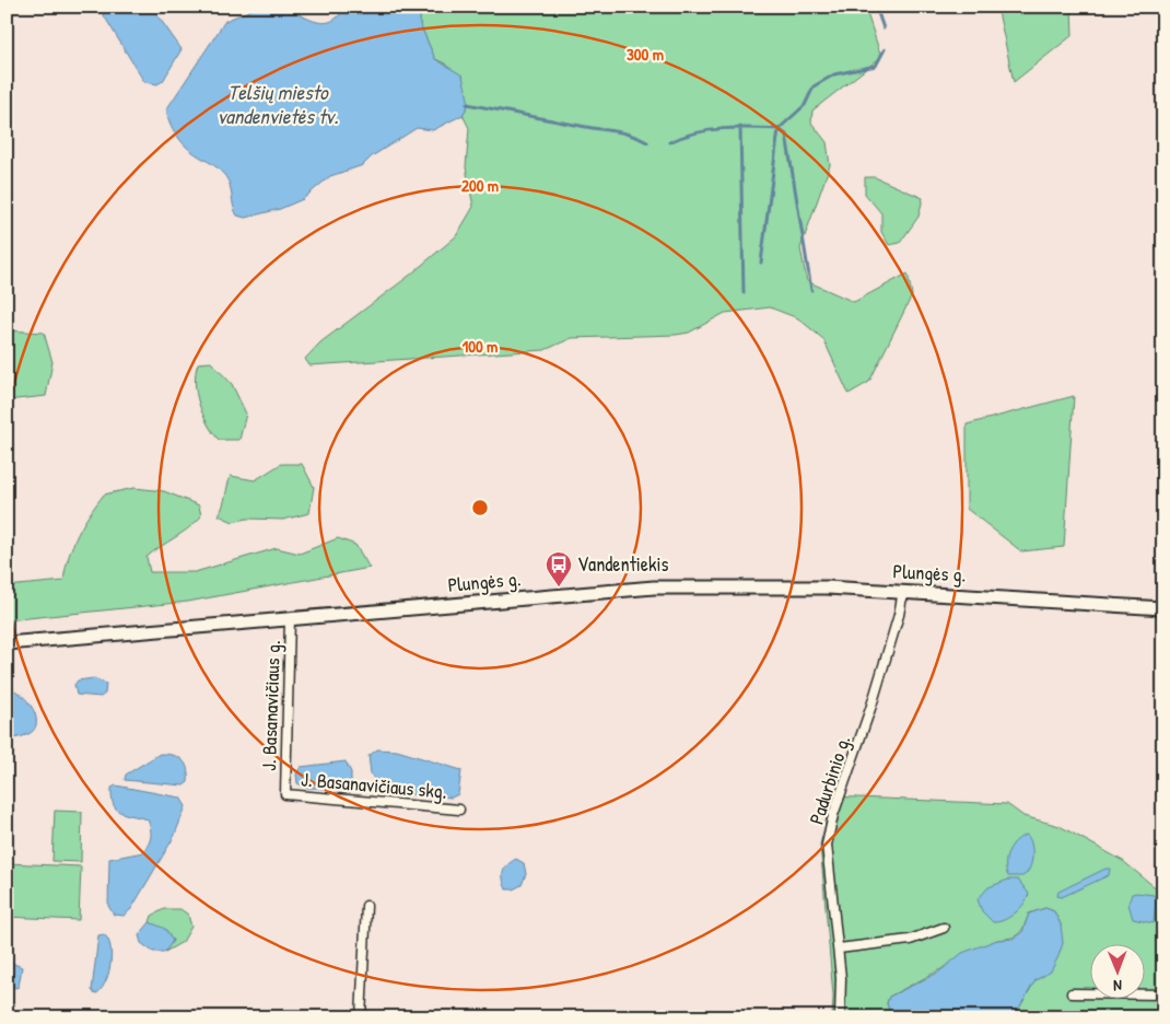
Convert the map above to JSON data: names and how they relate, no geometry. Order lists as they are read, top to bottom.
{
  "streets": {
    "main road": ["Plungės g."],
    "street": ["J. Basanavičiaus g.", "Padurbinio g.", "J. Basanavičiaus skg."]
  },
  "crossings": [
    ["Plungės g.", "J. Basanavičiaus g."],
    ["Plungės g.", "Padurbinio g."],
    ["J. Basanavičiaus g.", "J. Basanavičiaus skg."]
  ],
  "water": ["Telšių miesto vandenvietės tv."],
  "places": {
    "bus stop": ["Vandentiekis"]
  },
  "north": "bottom",
  "rings": ["300 m", "200 m", "100 m"]
}
